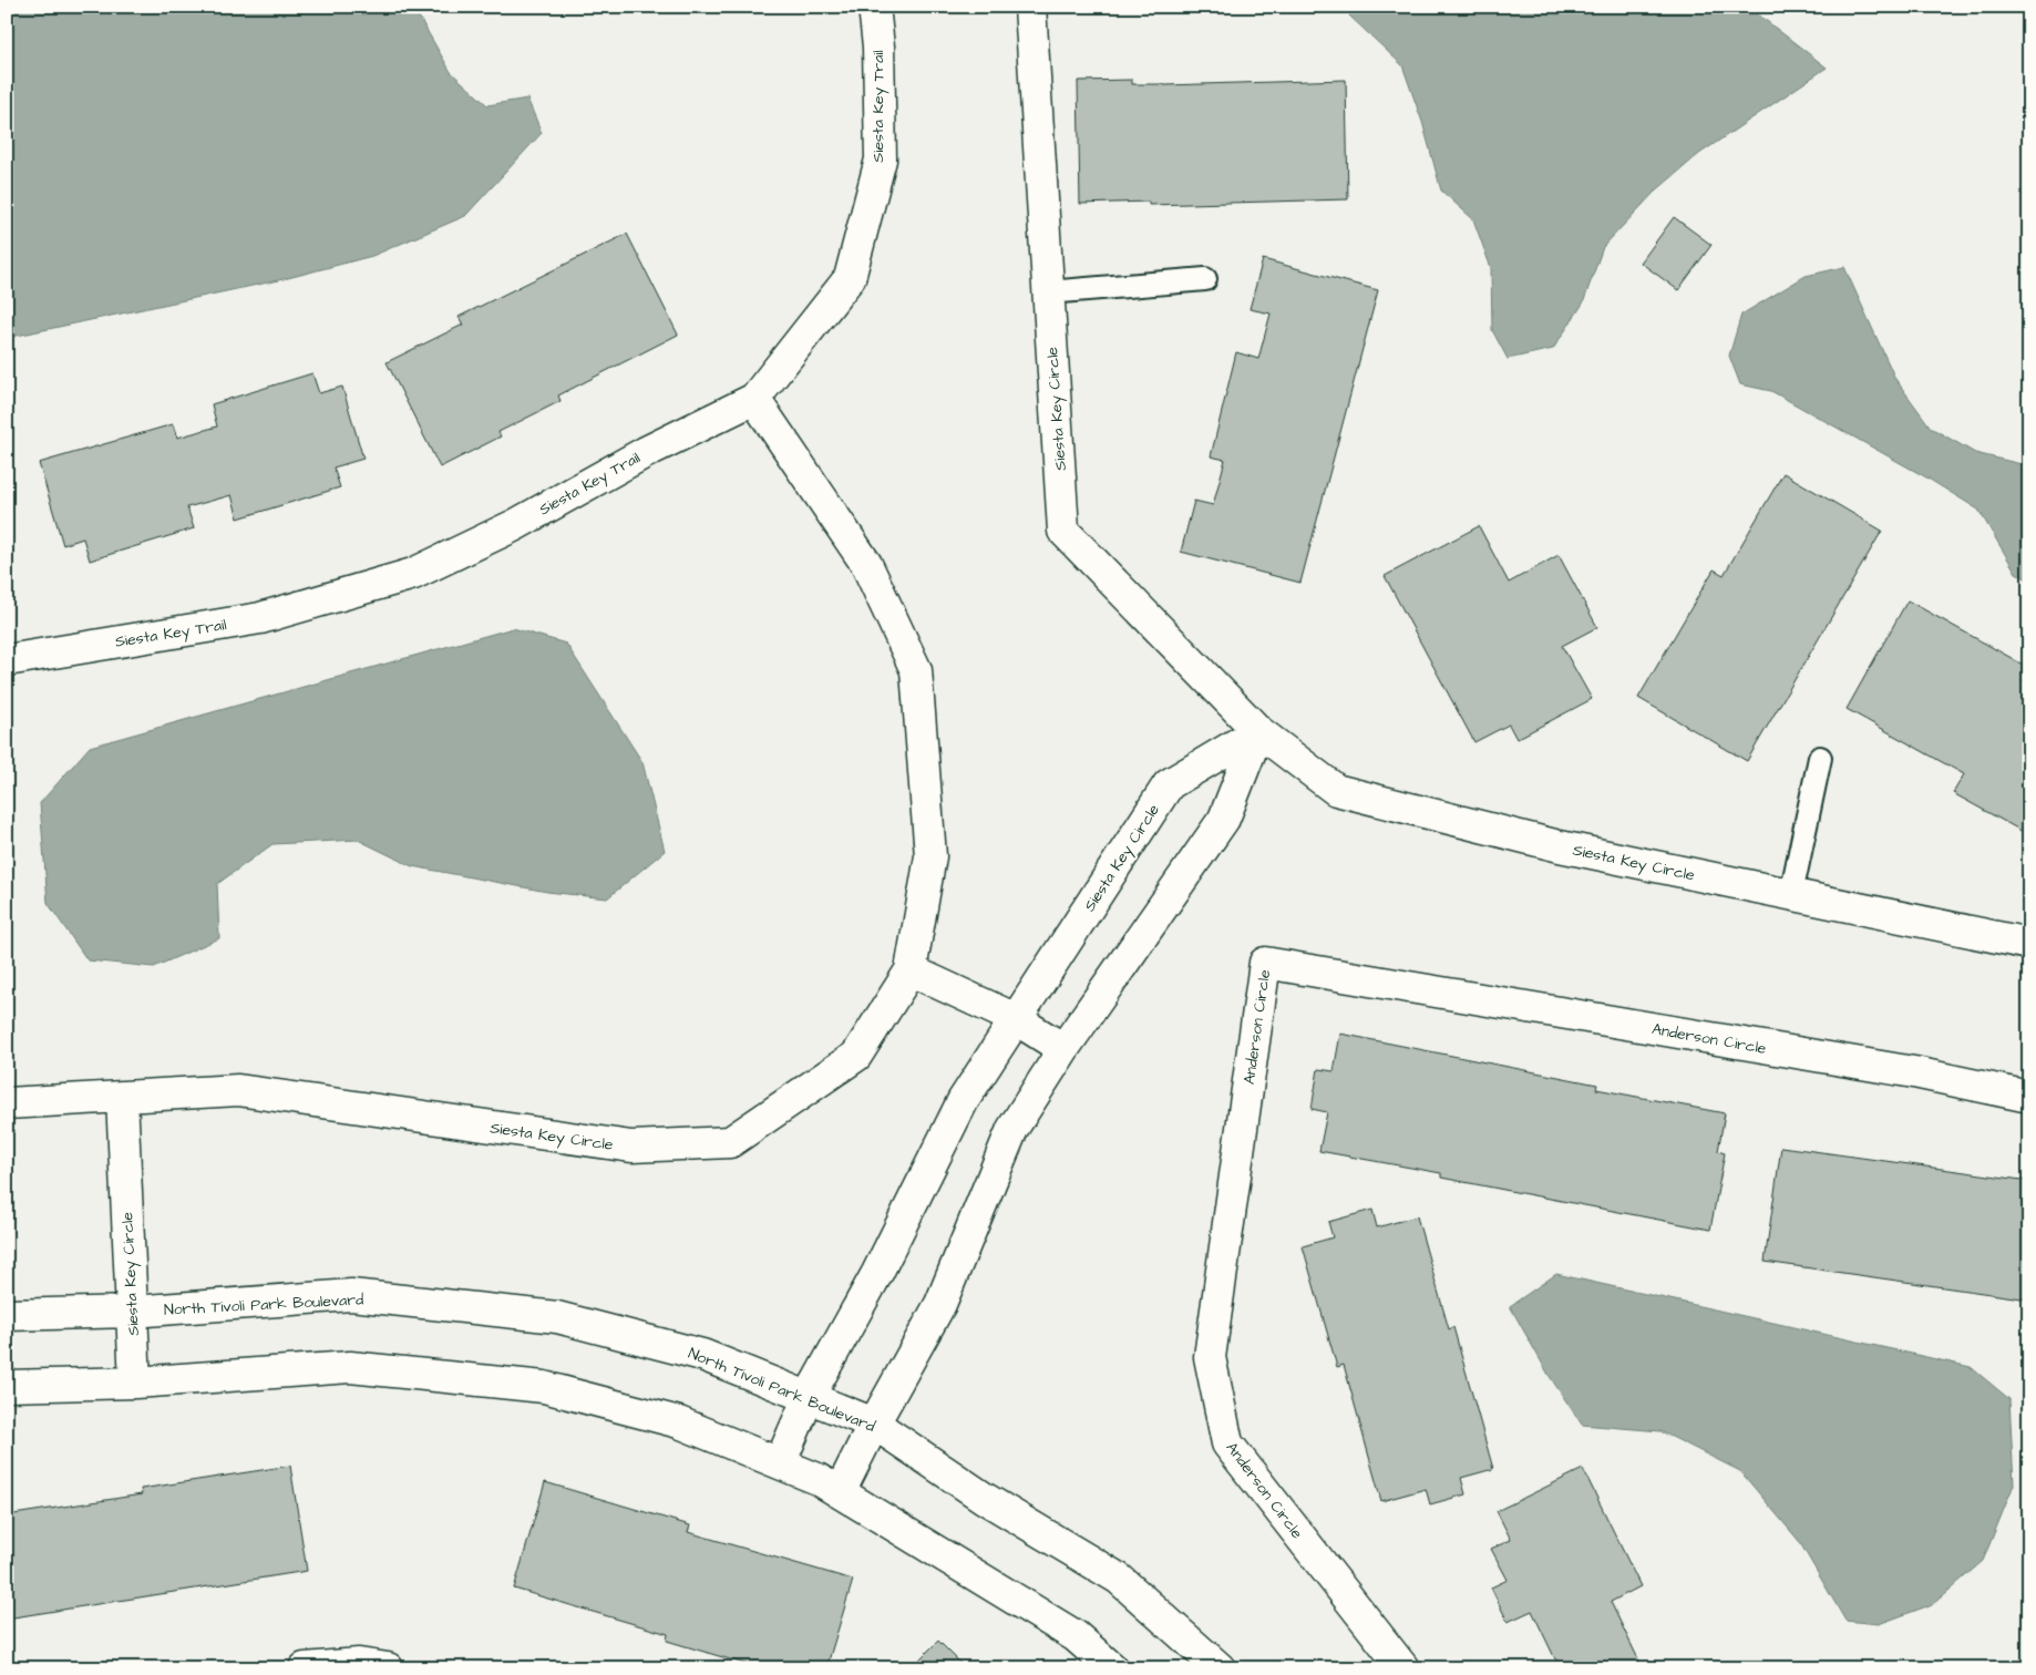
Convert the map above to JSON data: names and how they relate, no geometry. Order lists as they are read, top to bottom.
{
  "streets": {
    "street": [
      "Siesta Key Trail",
      "Siesta Key Circle",
      "Anderson Circle",
      "North Tivoli Park Boulevard"
    ]
  },
  "crossings": [
    ["Siesta Key Trail", "Siesta Key Circle"],
    ["Siesta Key Circle", "North Tivoli Park Boulevard"]
  ]
}
